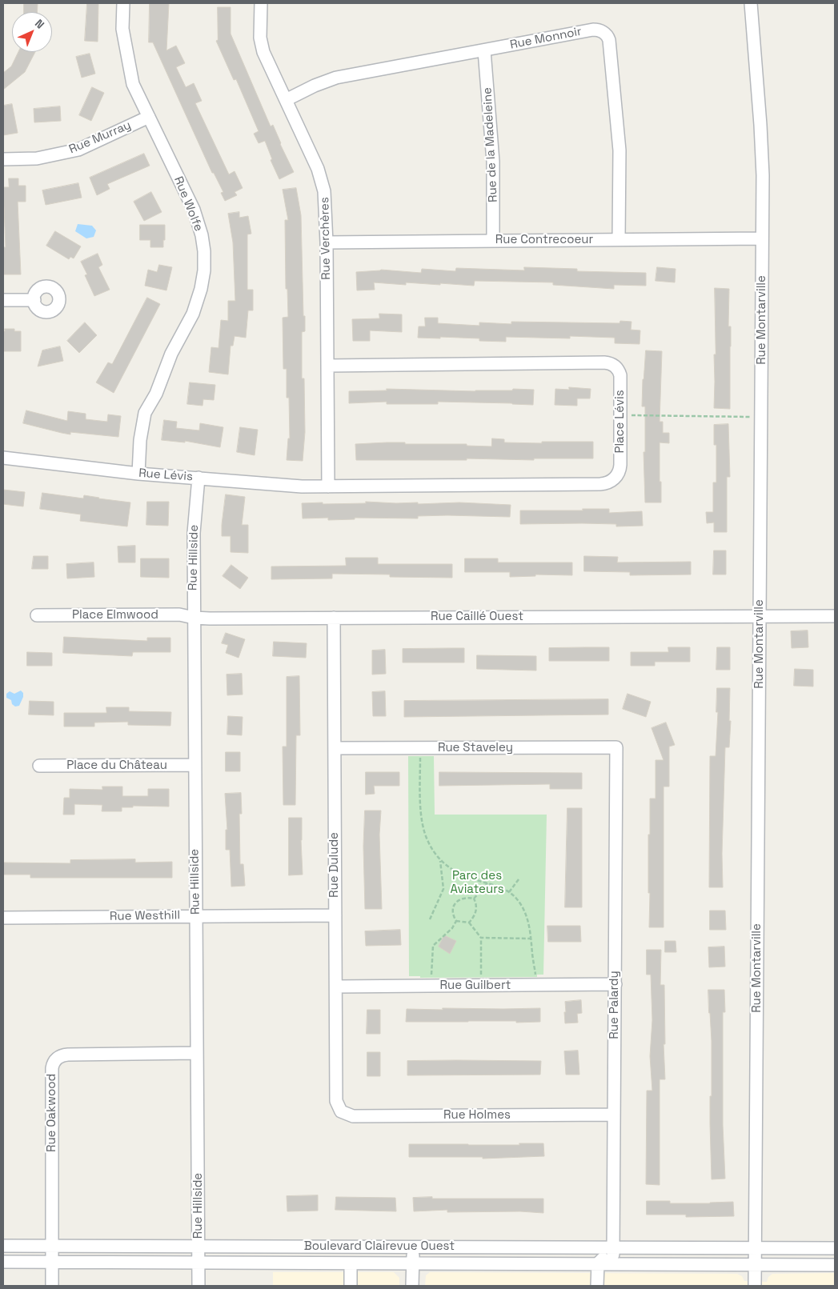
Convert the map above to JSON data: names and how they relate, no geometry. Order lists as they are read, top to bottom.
{
  "streets": {
    "street": [
      "Rue Monnoir",
      "Rue Murray",
      "Rue de la Madeleine",
      "Rue Wolfe",
      "Rue Verchères",
      "Rue Contrecoeur",
      "Rue Montarville",
      "Place Lévis",
      "Rue Lévis",
      "Rue Hillside",
      "Place Elmwood",
      "Rue Caillé Ouest",
      "Rue Staveley",
      "Place du Château",
      "Rue Dulude",
      "Rue Westhill",
      "Rue Guilbert",
      "Rue Palardy",
      "Rue Oakwood",
      "Rue Holmes",
      "Boulevard Clairevue Ouest"
    ]
  },
  "crossings": [
    ["Rue Monnoir", "Rue de la Madeleine"],
    ["Rue Monnoir", "Rue Verchères"],
    ["Rue Monnoir", "Rue Contrecoeur"],
    ["Rue Murray", "Rue Wolfe"],
    ["Rue de la Madeleine", "Rue Contrecoeur"],
    ["Rue Wolfe", "Rue Lévis"],
    ["Rue Verchères", "Rue Contrecoeur"],
    ["Rue Verchères", "Place Lévis"],
    ["Rue Verchères", "Rue Lévis"],
    ["Rue Contrecoeur", "Rue Montarville"],
    ["Rue Montarville", "Rue Caillé Ouest"],
    ["Rue Montarville", "Boulevard Clairevue Ouest"],
    ["Place Lévis", "Rue Lévis"],
    ["Rue Lévis", "Rue Hillside"],
    ["Rue Hillside", "Place Elmwood"],
    ["Rue Hillside", "Rue Caillé Ouest"],
    ["Rue Hillside", "Place du Château"],
    ["Rue Hillside", "Rue Westhill"],
    ["Rue Hillside", "Rue Oakwood"],
    ["Rue Hillside", "Boulevard Clairevue Ouest"],
    ["Place Elmwood", "Rue Caillé Ouest"],
    ["Rue Caillé Ouest", "Rue Dulude"],
    ["Rue Staveley", "Rue Dulude"],
    ["Rue Staveley", "Rue Palardy"],
    ["Rue Dulude", "Rue Westhill"],
    ["Rue Dulude", "Rue Guilbert"],
    ["Rue Dulude", "Rue Holmes"],
    ["Rue Guilbert", "Rue Palardy"],
    ["Rue Palardy", "Rue Holmes"],
    ["Rue Palardy", "Boulevard Clairevue Ouest"],
    ["Rue Oakwood", "Boulevard Clairevue Ouest"]
  ],
  "parks": ["Parc des Aviateurs"],
  "north": "top right"
}
